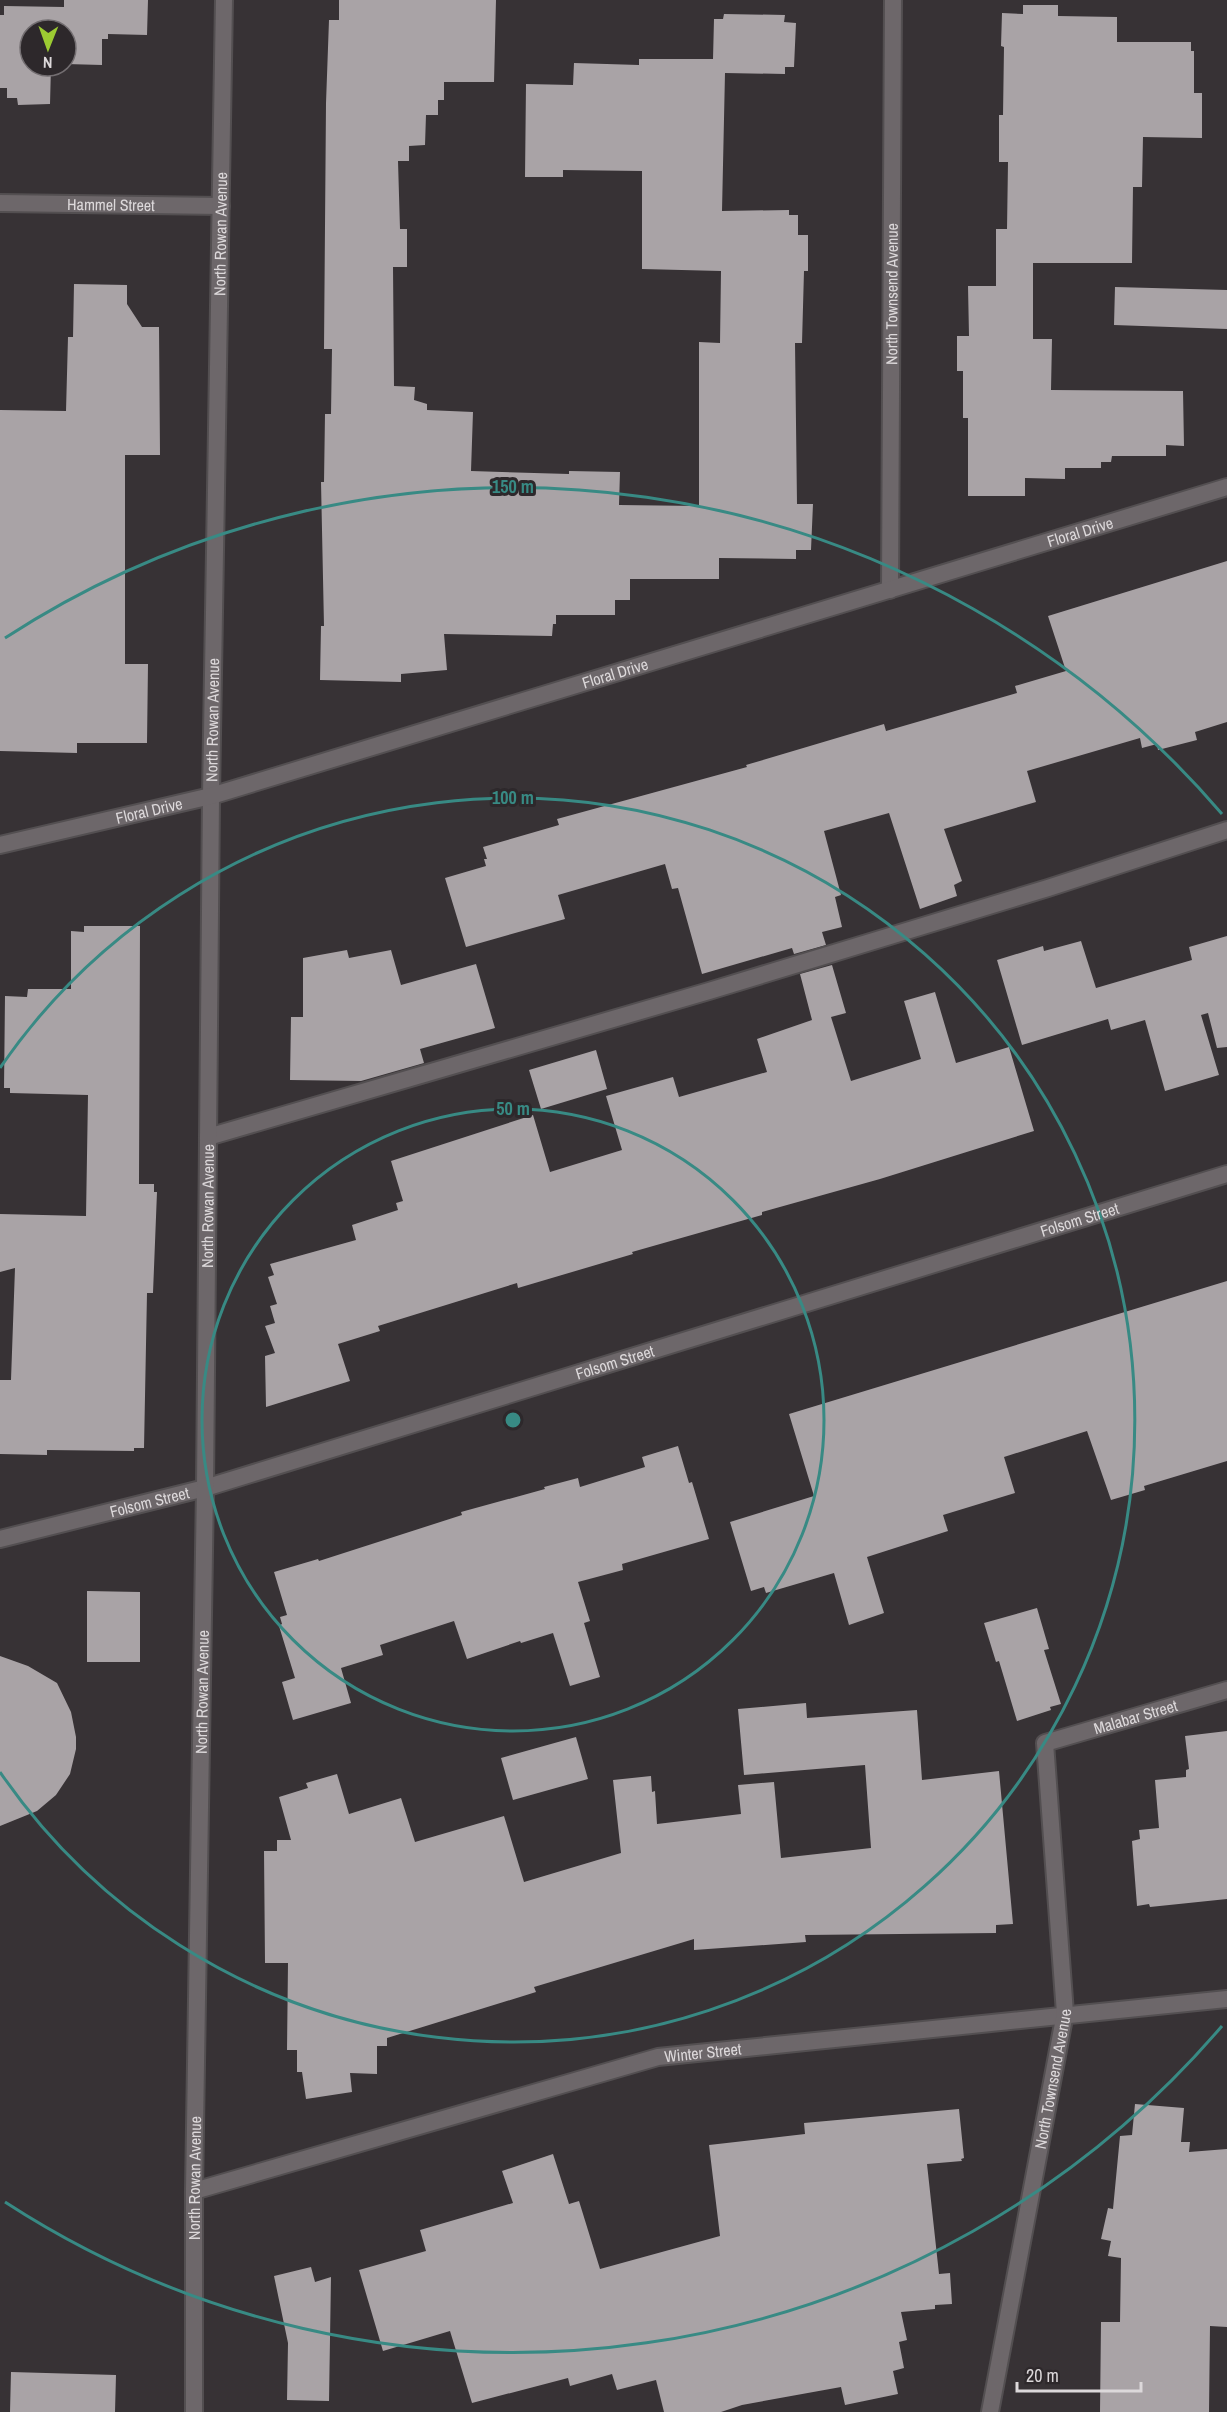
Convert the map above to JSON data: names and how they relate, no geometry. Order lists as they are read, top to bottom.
{
  "streets": {
    "street": [
      "Hammel Street",
      "North Rowan Avenue",
      "North Townsend Avenue",
      "Floral Drive",
      "Folsom Street",
      "Malabar Street",
      "Winter Street"
    ]
  },
  "crossings": [
    ["Hammel Street", "North Rowan Avenue"],
    ["North Rowan Avenue", "Floral Drive"],
    ["North Rowan Avenue", "Folsom Street"],
    ["North Rowan Avenue", "Winter Street"],
    ["North Townsend Avenue", "Floral Drive"],
    ["North Townsend Avenue", "Malabar Street"],
    ["North Townsend Avenue", "Winter Street"]
  ],
  "scale_bar": "20 m",
  "north": "bottom",
  "rings": ["150 m", "100 m", "50 m"]
}
